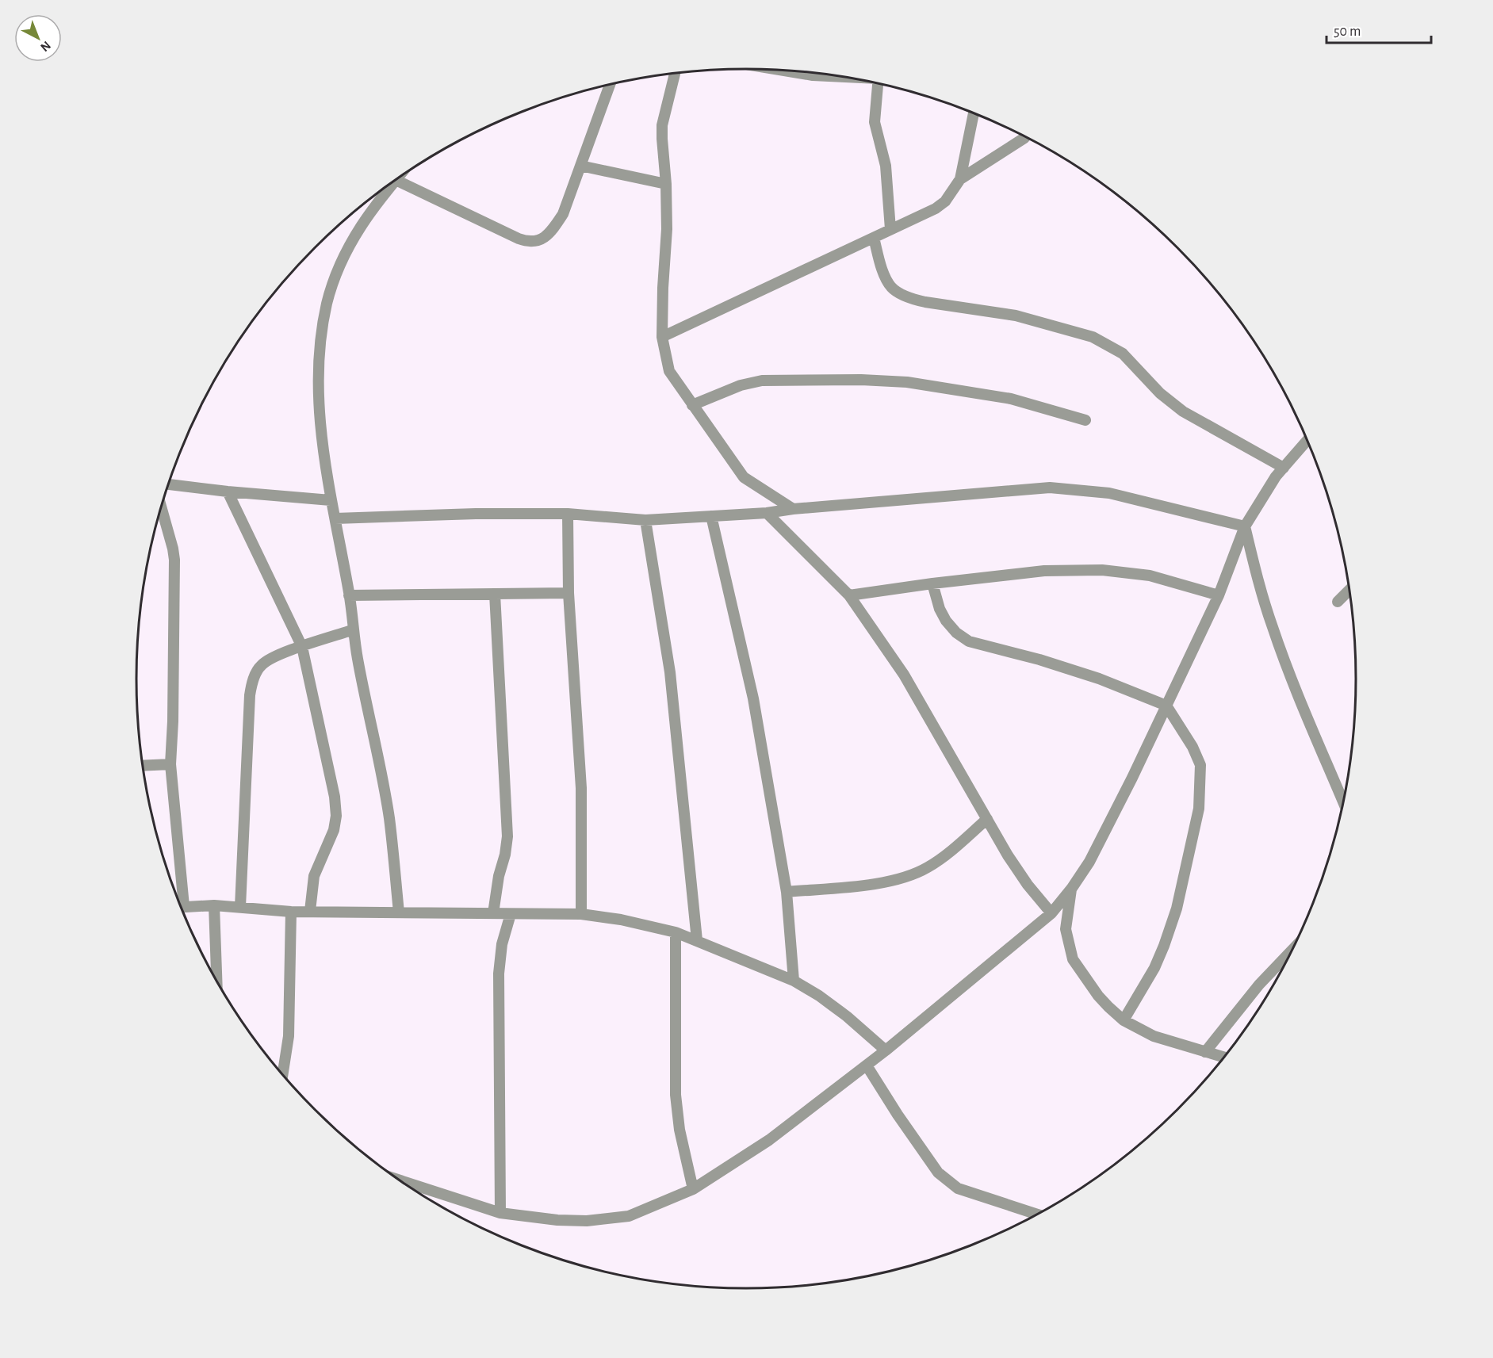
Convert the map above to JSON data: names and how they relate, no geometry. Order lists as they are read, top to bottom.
{
  "scale_bar": "50 m",
  "north": "bottom right"
}
